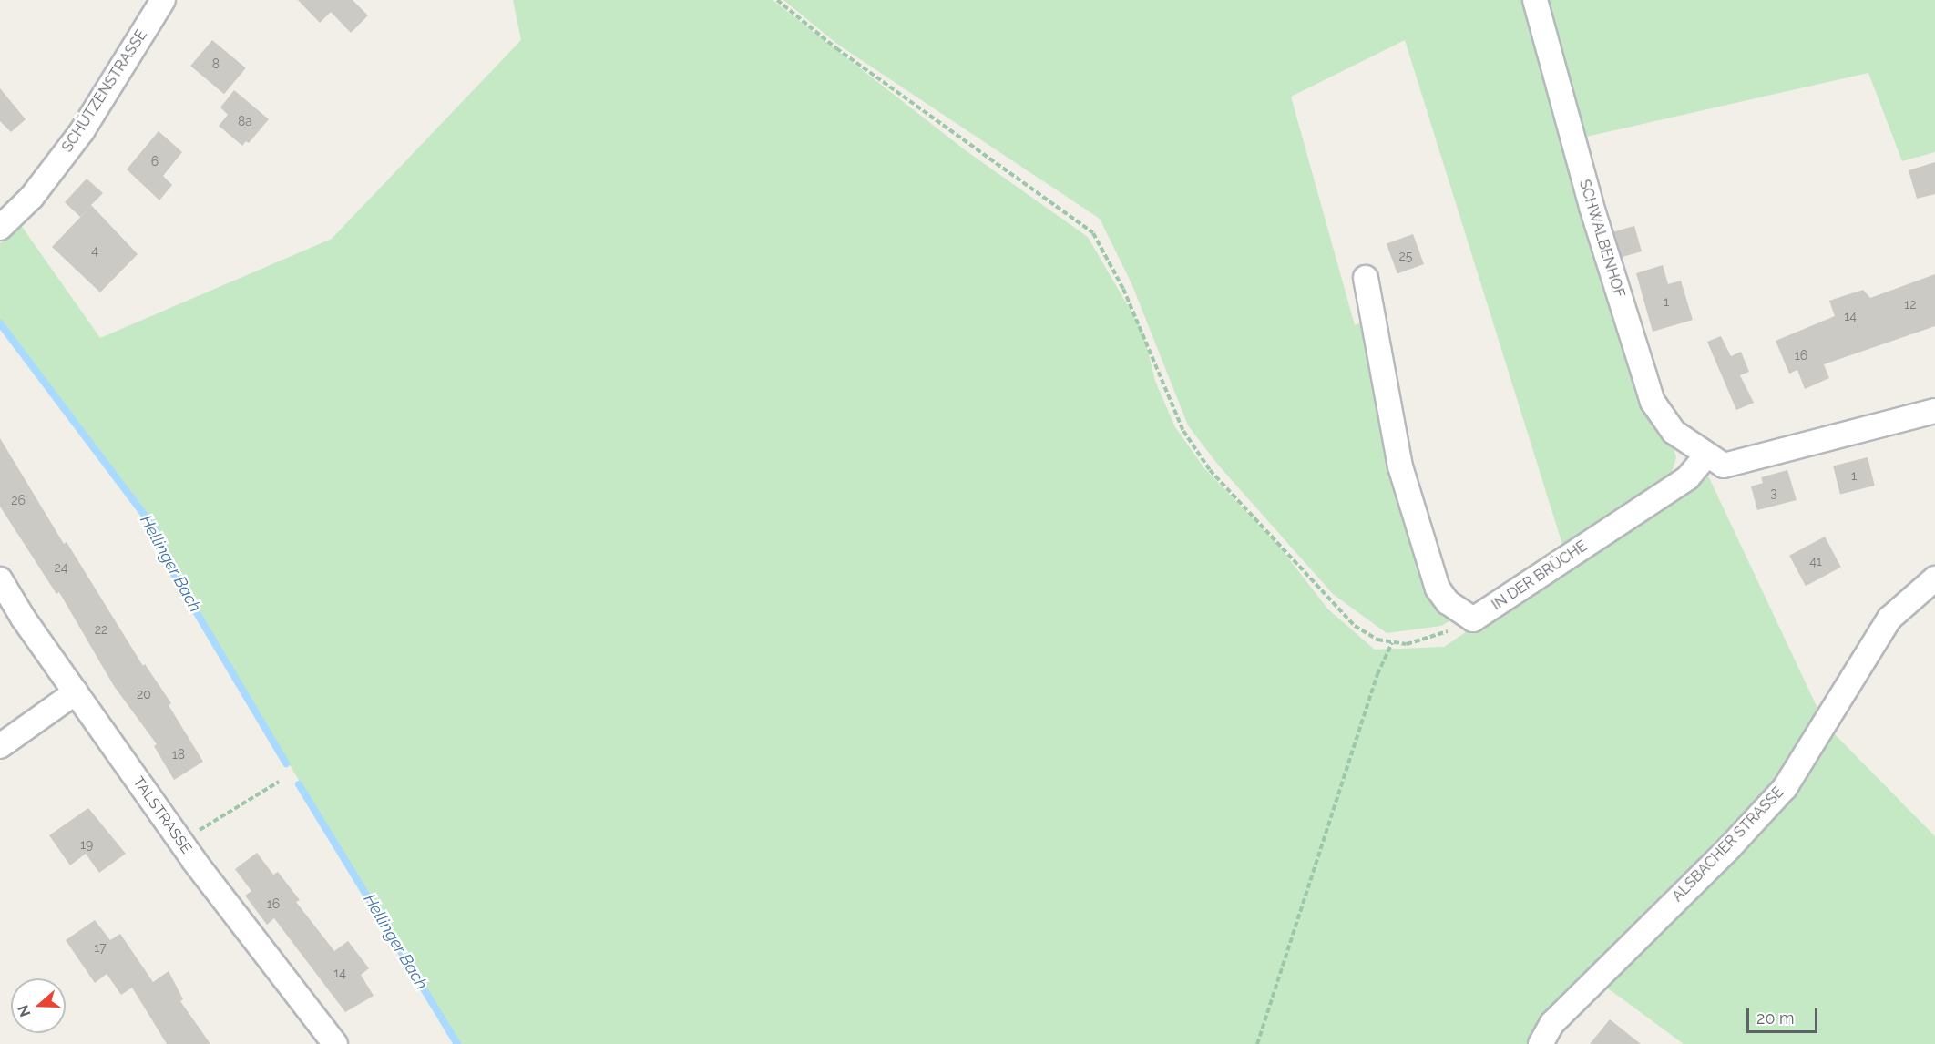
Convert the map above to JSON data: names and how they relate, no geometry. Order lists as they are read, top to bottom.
{
  "streets": {
    "street": [
      "SCHÜTZENSTRASSE",
      "SCHWALBENHOF",
      "IN DER BRÜCHE",
      "TALSTRASSE",
      "ALSBACHER STRASSE"
    ]
  },
  "crossings": [
    ["SCHWALBENHOF", "IN DER BRÜCHE"]
  ],
  "water": ["Hellinger Bach"],
  "house_numbers": [
    "8",
    "8a",
    "6",
    "4",
    "25",
    "1",
    "12",
    "14",
    "16",
    "1",
    "3",
    "26",
    "41",
    "24",
    "22",
    "20",
    "18",
    "19",
    "16",
    "17",
    "14"
  ],
  "scale_bar": "20 m",
  "north": "left"
}
